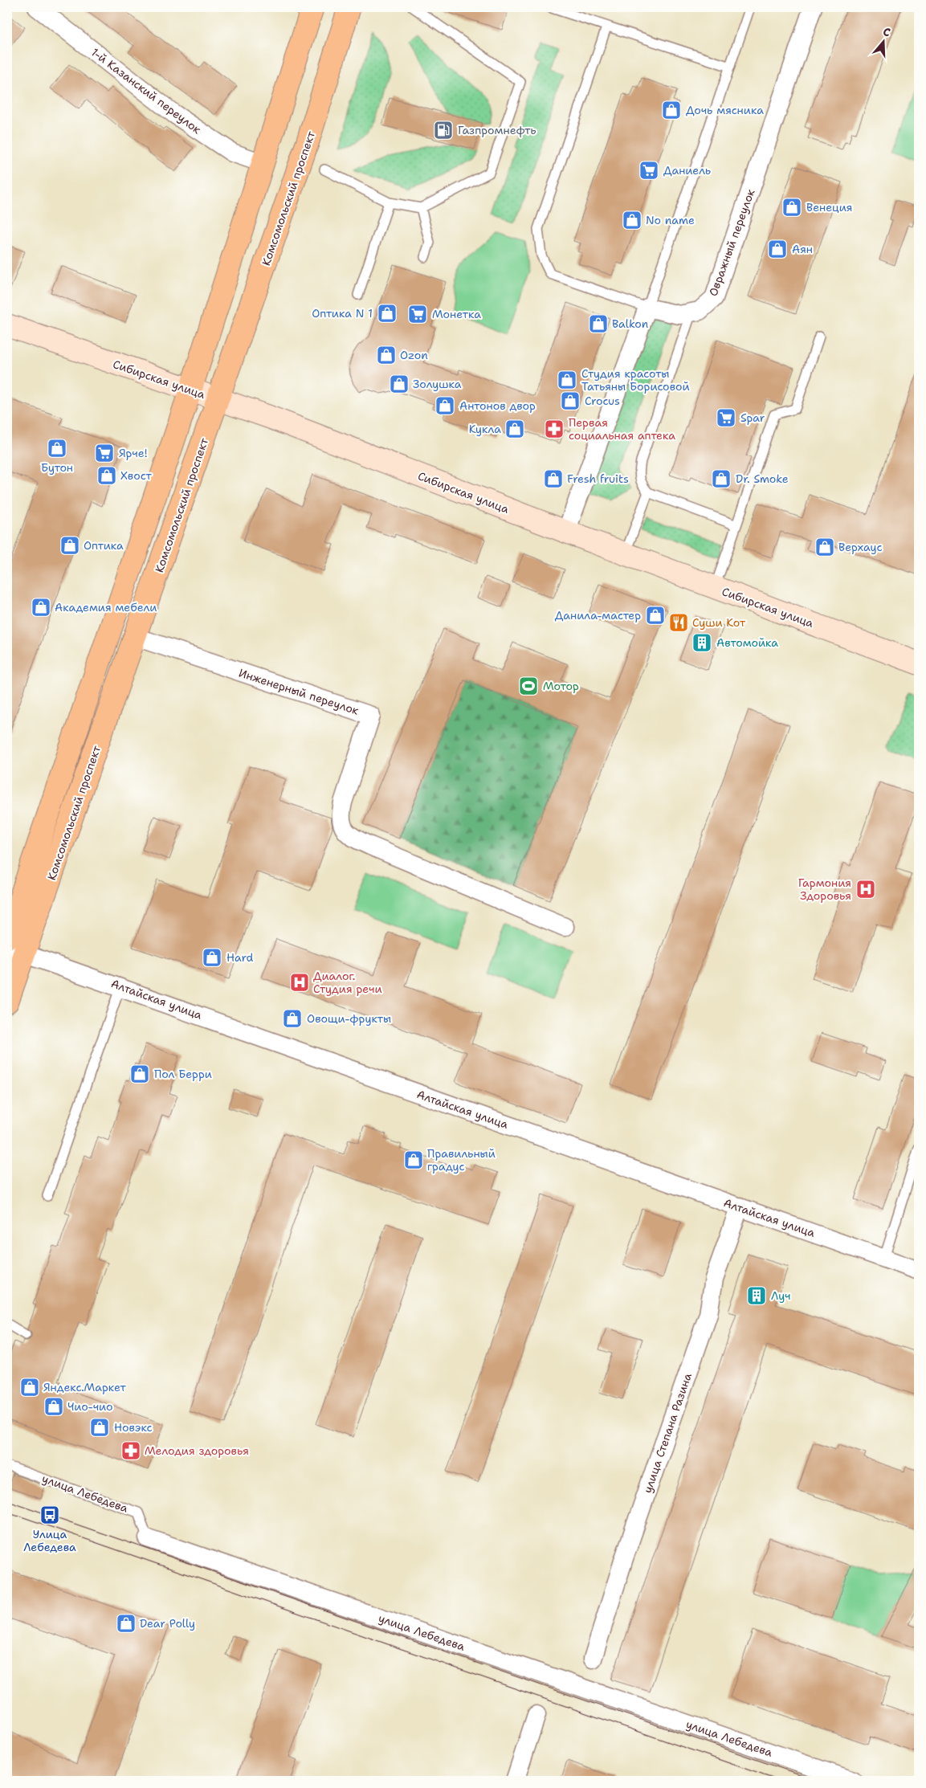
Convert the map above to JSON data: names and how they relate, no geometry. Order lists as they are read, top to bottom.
{
  "streets": {
    "main road": ["Комсомольский проспект", "Сибирская улица"],
    "street": [
      "1-й Казанский переулок",
      "Овражный переулок",
      "Инженерный переулок",
      "Алтайская улица",
      "улица Степана Разина",
      "улица Лебедева"
    ]
  },
  "crossings": [
    ["Комсомольский проспект", "Сибирская улица"],
    ["Комсомольский проспект", "Инженерный переулок"],
    ["Комсомольский проспект", "Алтайская улица"],
    ["Алтайская улица", "улица Степана Разина"]
  ],
  "places": {
    "shop": [
      "Дочь мясника",
      "Венеция",
      "No name",
      "Аян",
      "Оптика N 1",
      "Balkon",
      "Ozon",
      "Студия красоты Татьяны Борисовой",
      "Золушка",
      "Crocus",
      "Антонов двор",
      "Кукла",
      "Бутон",
      "Хвост",
      "Fresh fruits",
      "Dr. Smoke",
      "Оптика",
      "Верхаус",
      "Академия мебели",
      "Данила-мастер",
      "Hard",
      "Овощи-фрукты",
      "Пол Берри",
      "Правильный градус",
      "Яндекс.Маркет",
      "Чио-чио",
      "Новэкс",
      "Dear Polly"
    ],
    "fuel station": ["Газпромнефть"],
    "supermarket": [
      "Даниель",
      "Монетка",
      "Spar",
      "Ярче!"
    ],
    "pharmacy": ["Первая социальная аптека", "Мелодия здоровья"],
    "restaurant": ["Суши Кот"],
    "building": ["Автомойка", "Луч"],
    "sports": ["Мотор"],
    "hospital": ["Гармония Здоровья", "Диалог. Студия речи"],
    "bus stop": ["Улица Лебедева"]
  },
  "north": "top"
}
